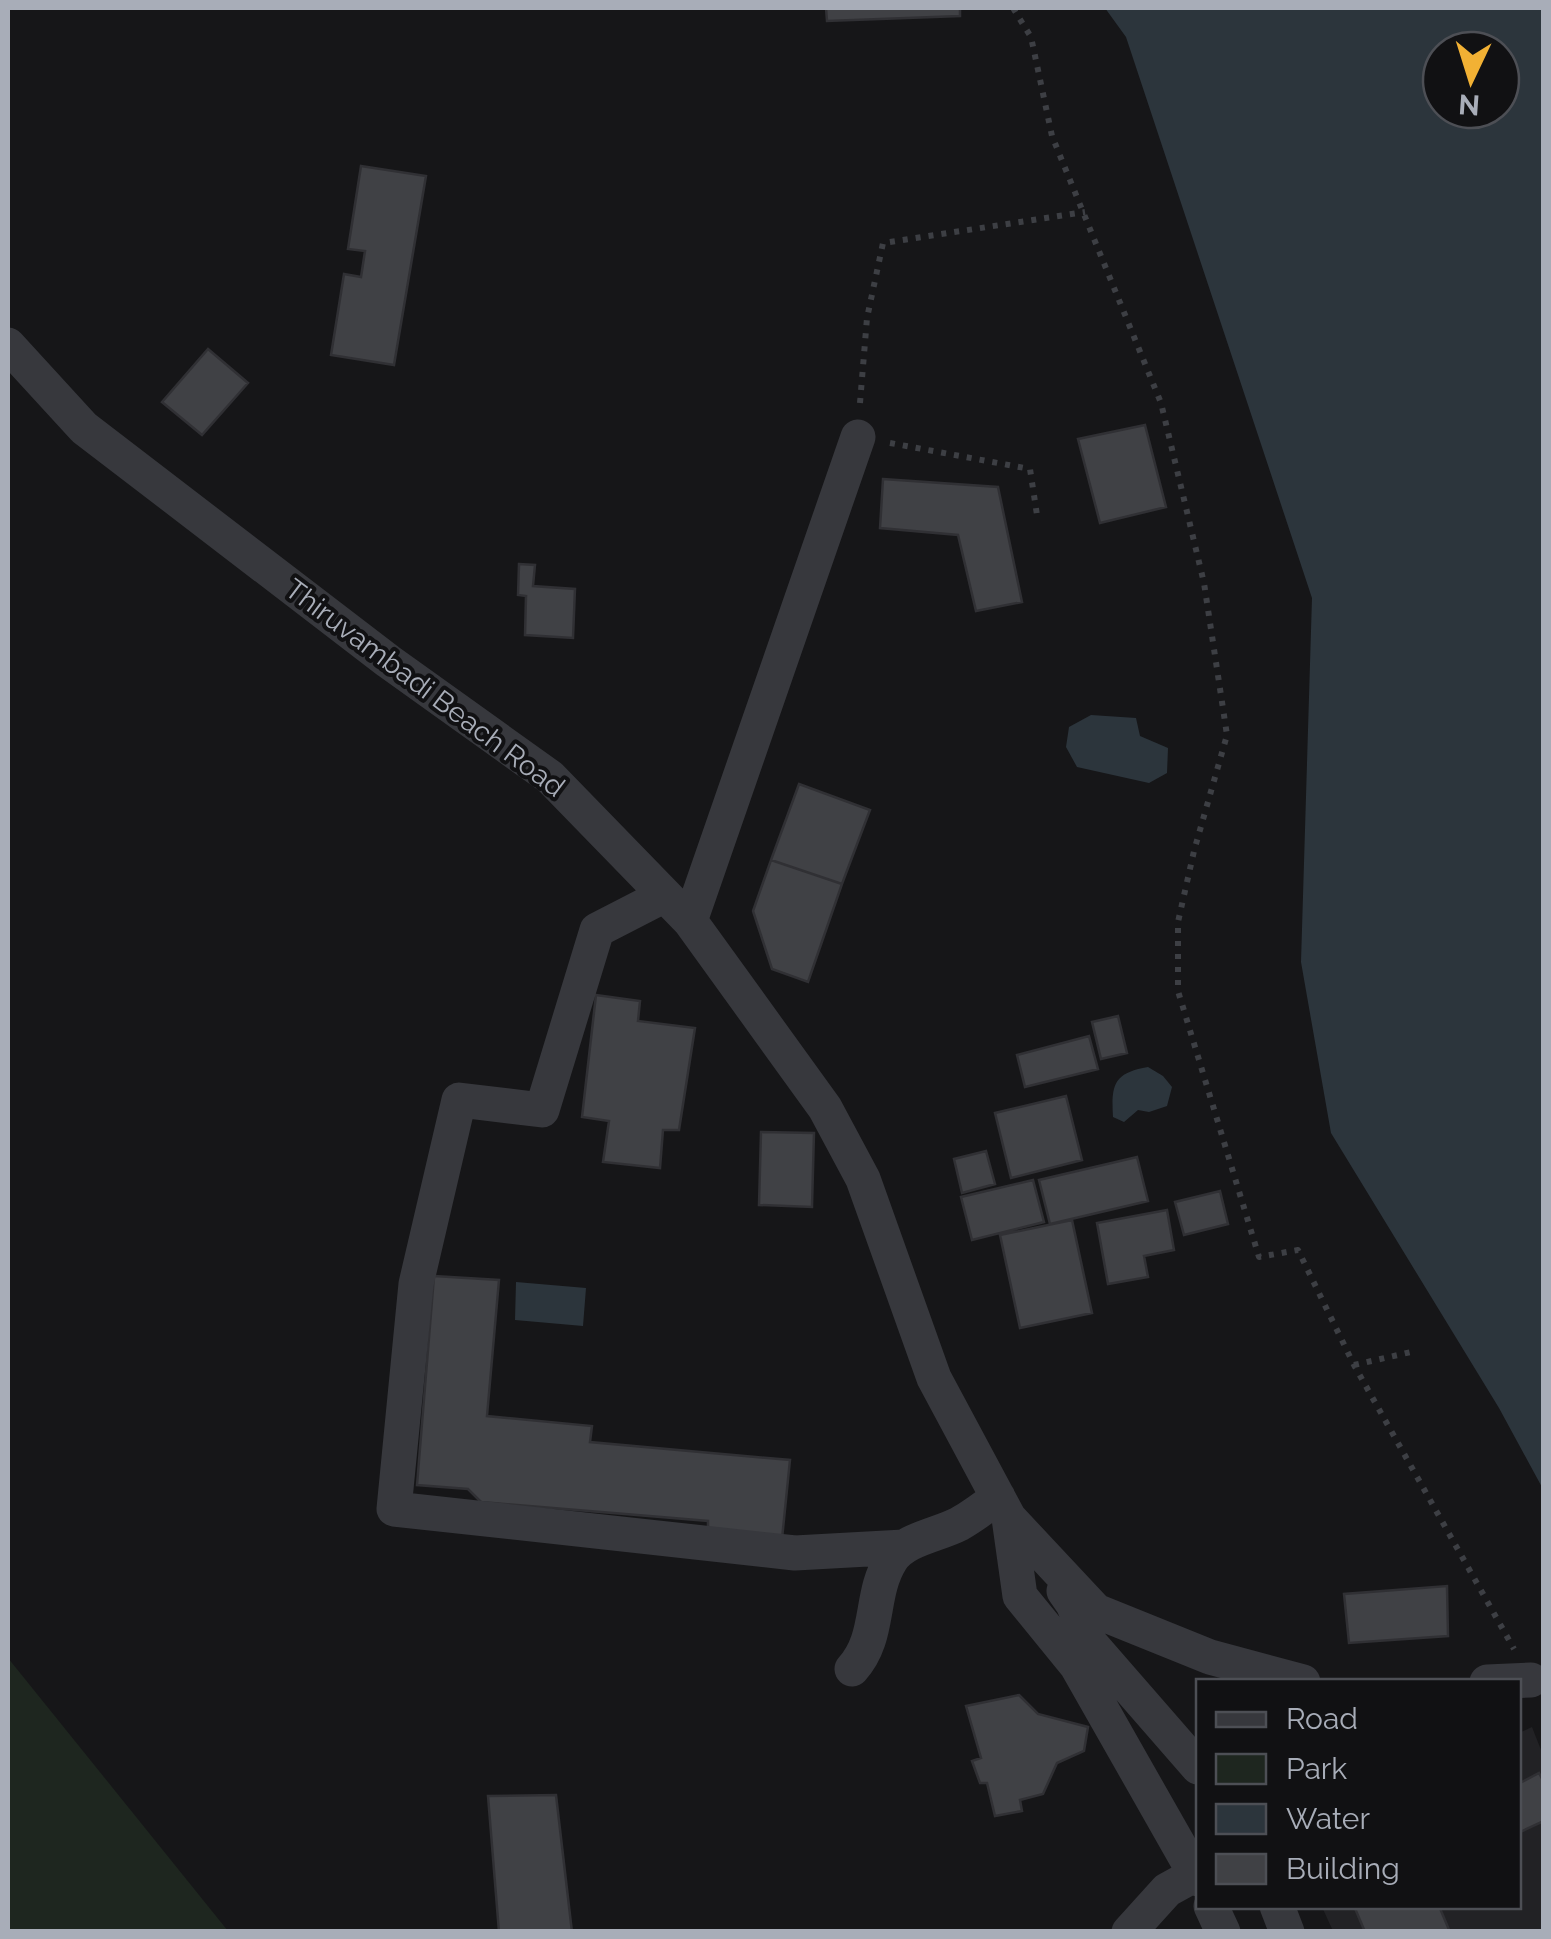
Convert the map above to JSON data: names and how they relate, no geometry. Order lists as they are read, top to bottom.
{
  "streets": {
    "street": ["Thiruvambadi Beach Road"]
  },
  "legend": [
    "Road",
    "Park",
    "Water",
    "Building"
  ],
  "north": "bottom"
}
